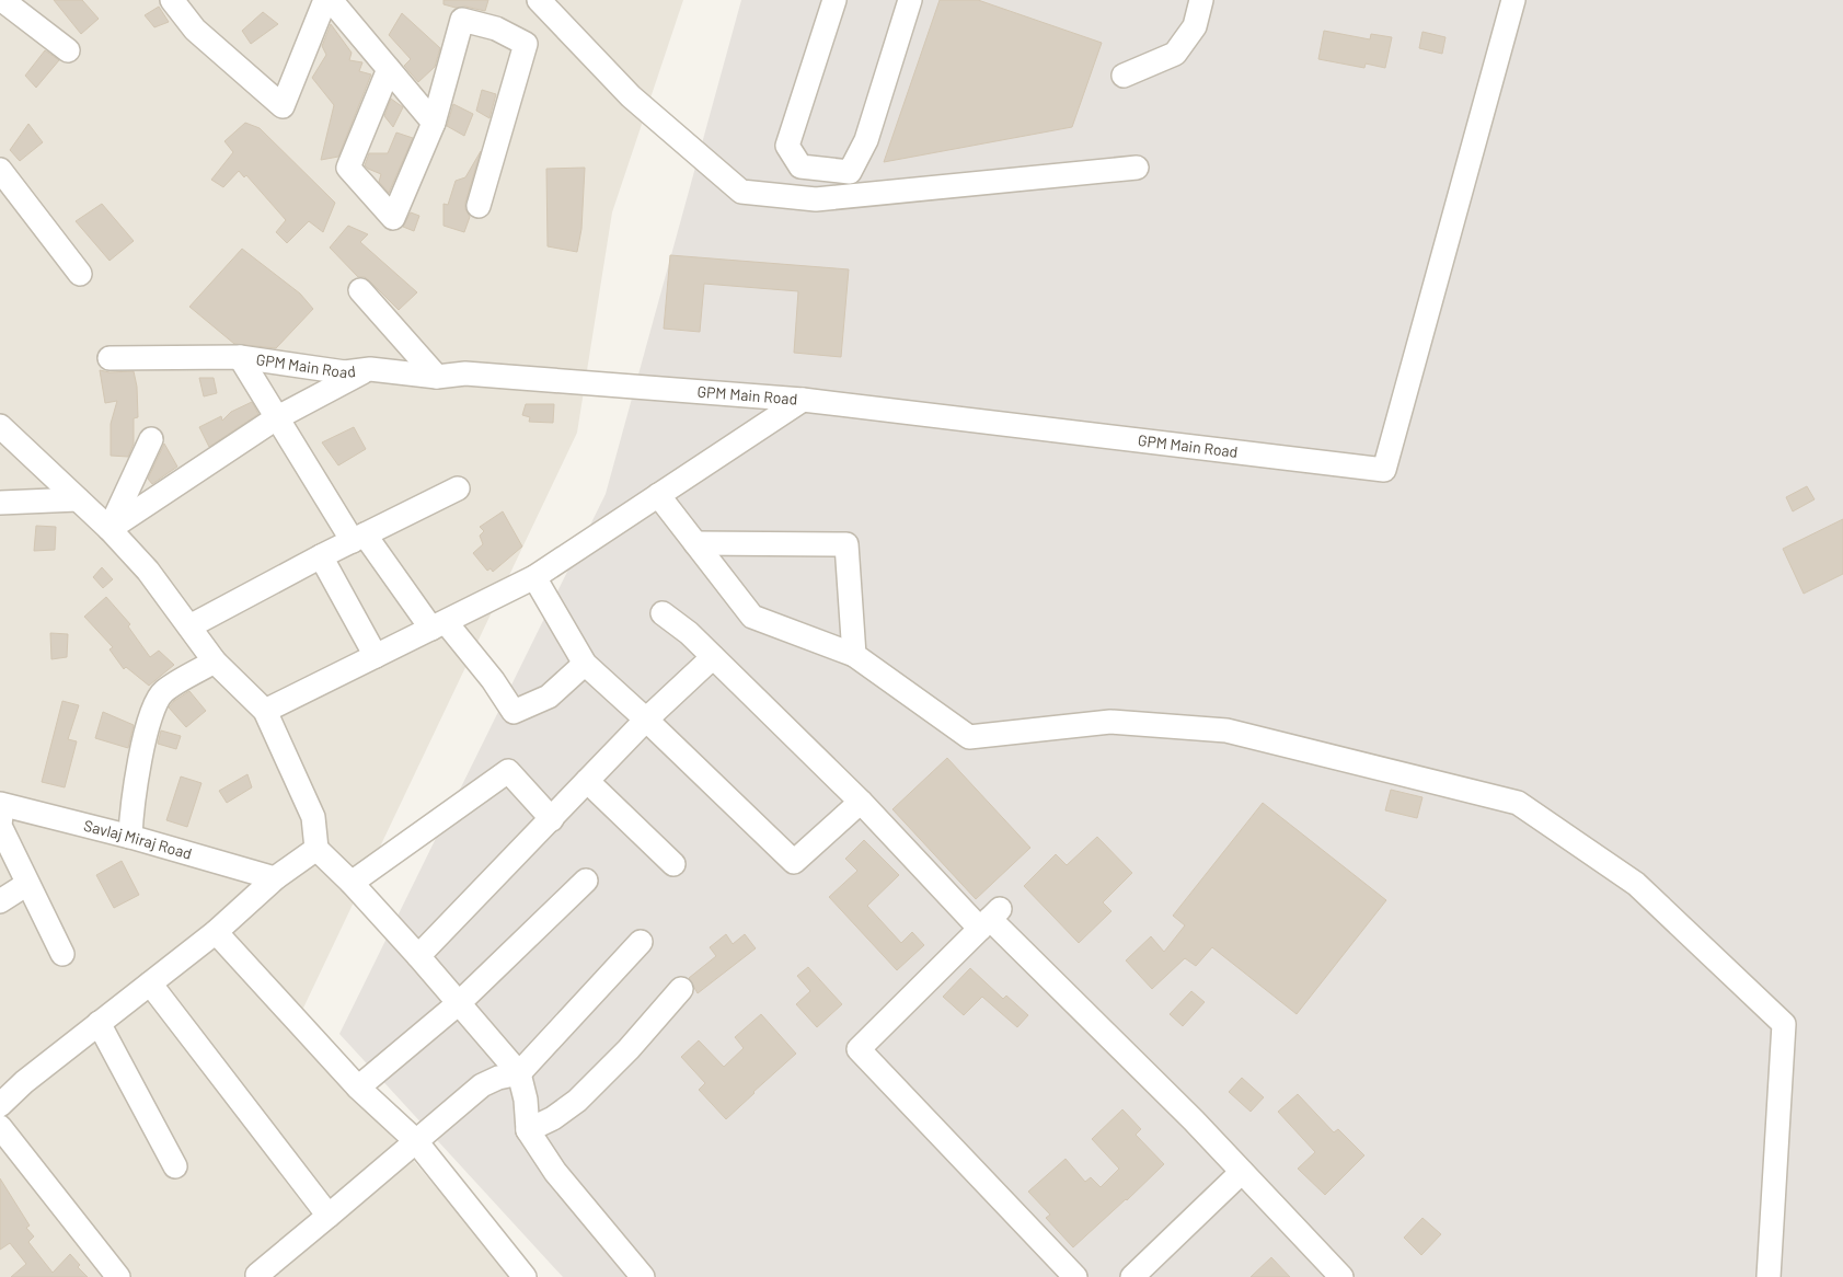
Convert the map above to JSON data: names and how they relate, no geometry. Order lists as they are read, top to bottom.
{
  "streets": {
    "street": ["GPM Main Road", "Savlaj Miraj Road"]
  }
}
